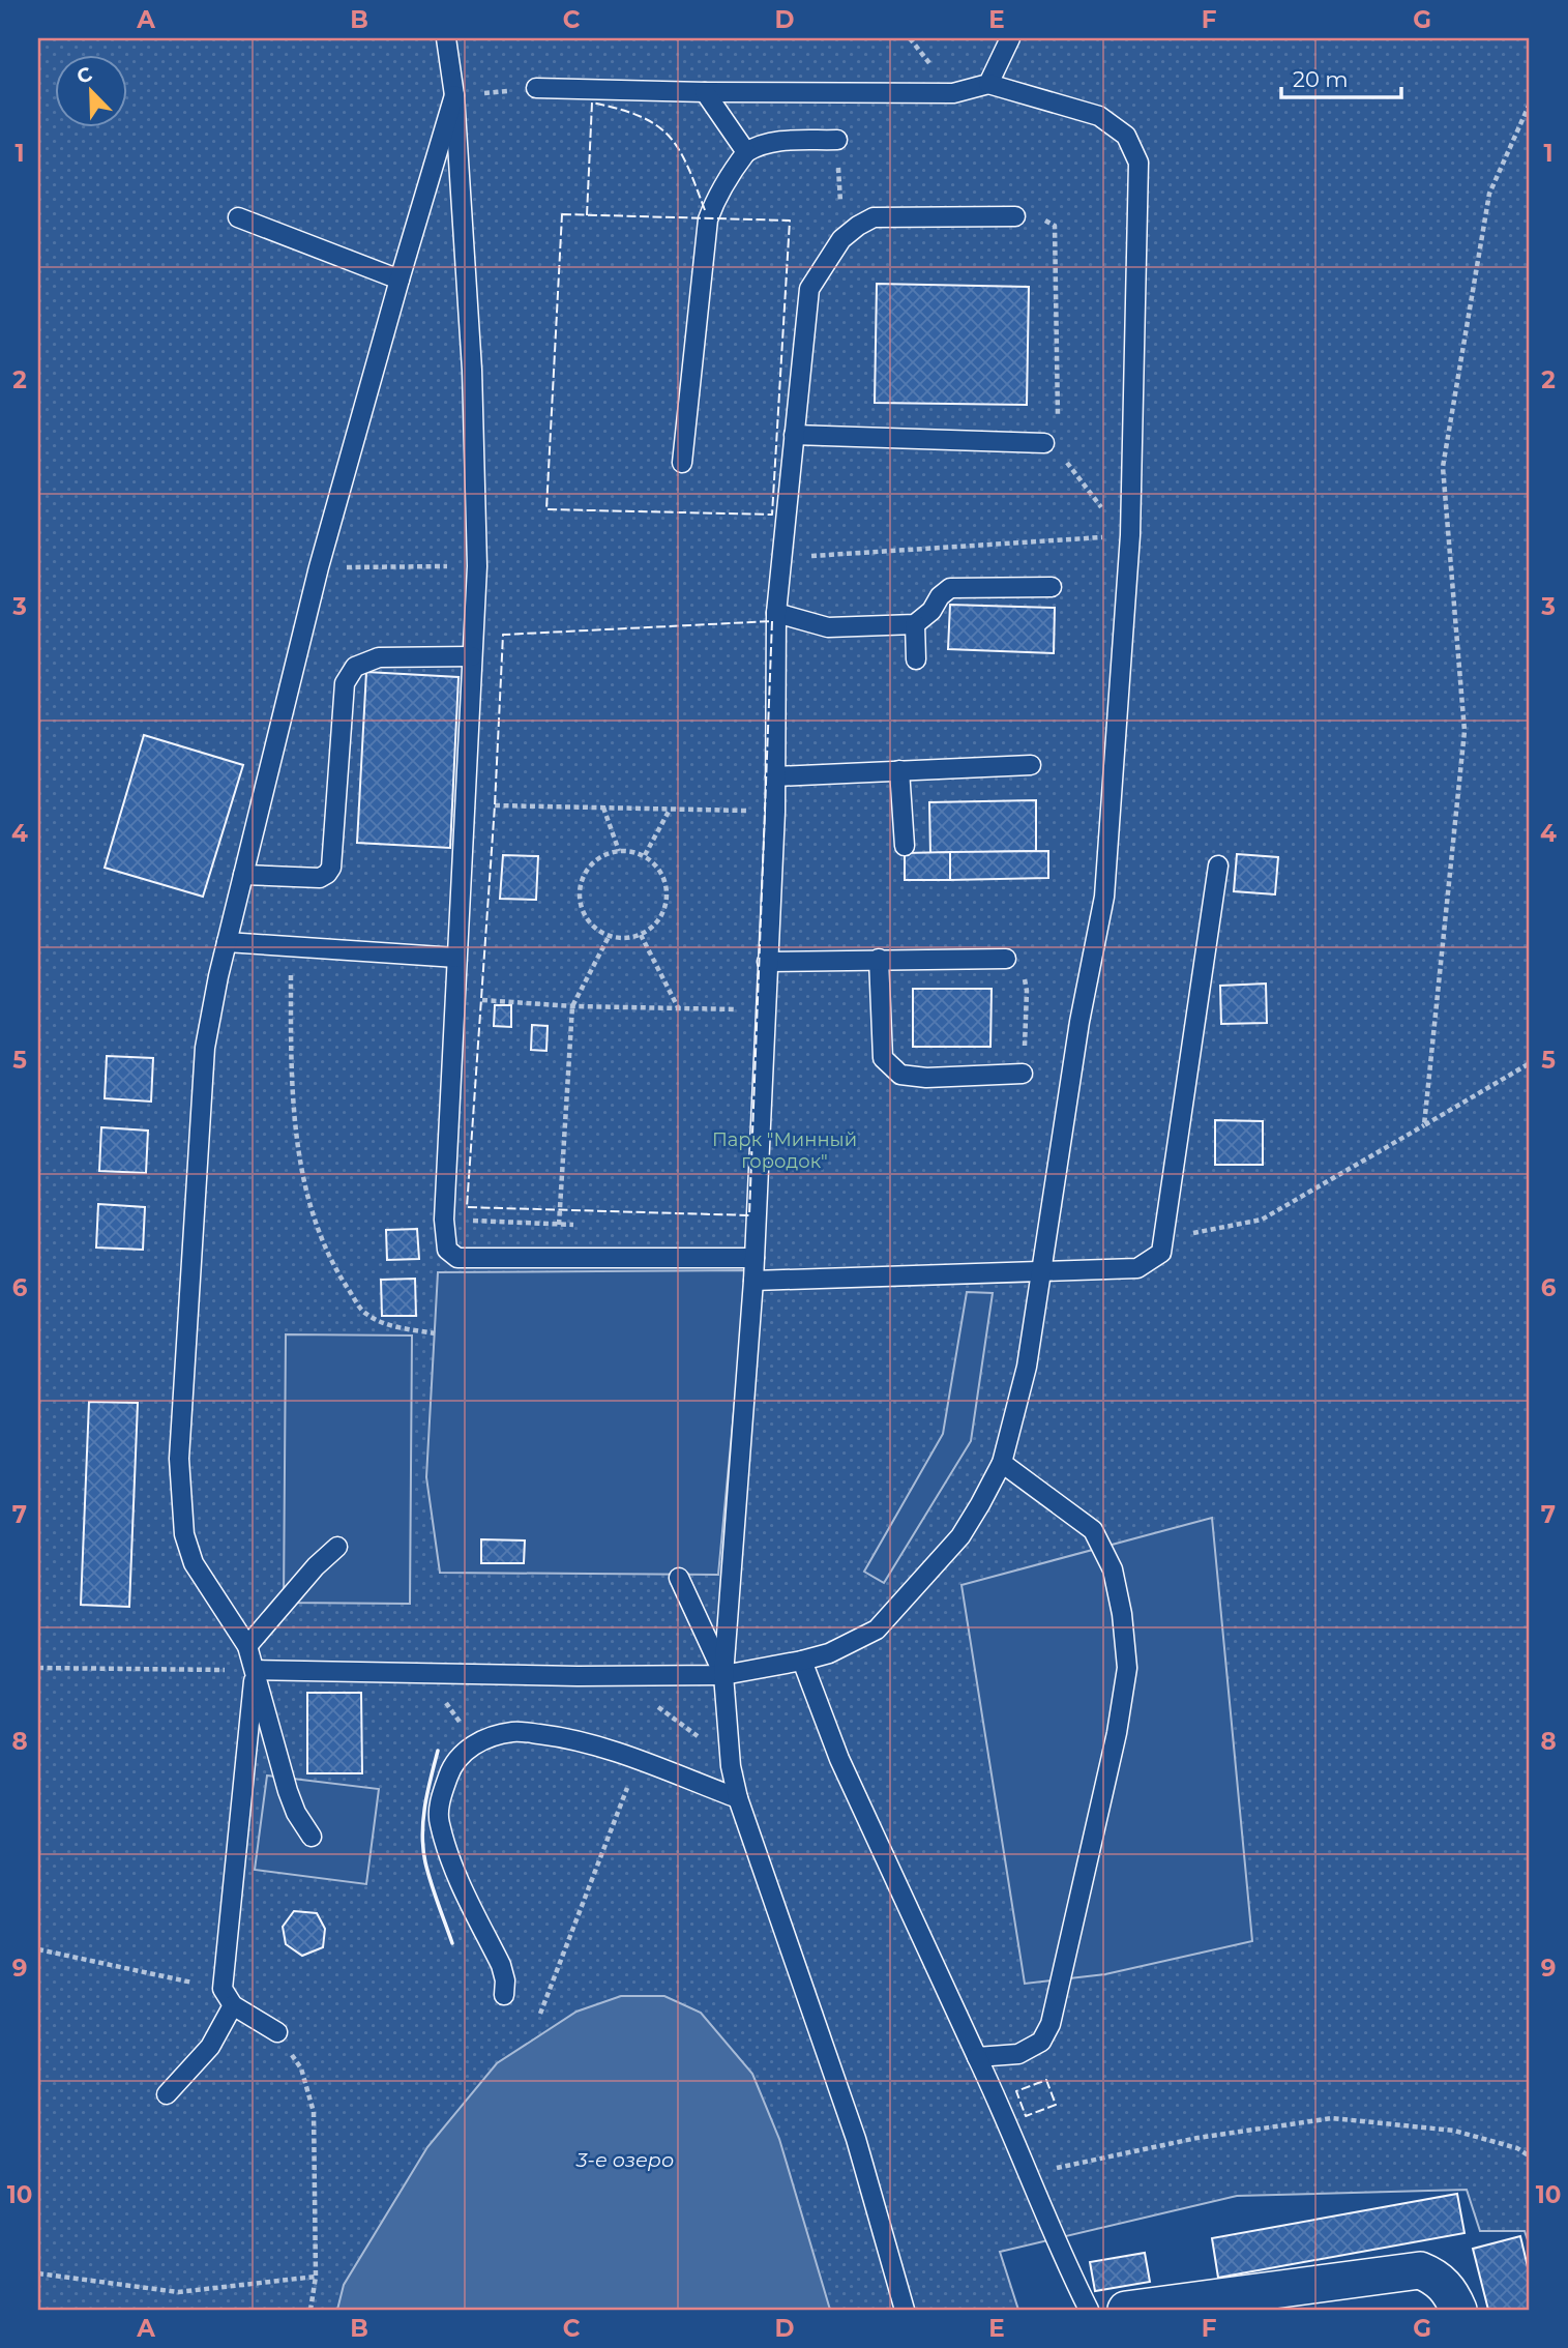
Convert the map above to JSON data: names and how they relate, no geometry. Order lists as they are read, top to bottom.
{
  "water": ["3-е озеро"],
  "parks": ["Парк \"Минный городок\""],
  "scale_bar": "20 m",
  "north": "top left",
  "grid": {
    "columns": [
      "A",
      "B",
      "C",
      "D",
      "E",
      "F",
      "G"
    ],
    "rows": [
      "1",
      "2",
      "3",
      "4",
      "5",
      "6",
      "7",
      "8",
      "9",
      "10"
    ]
  }
}
